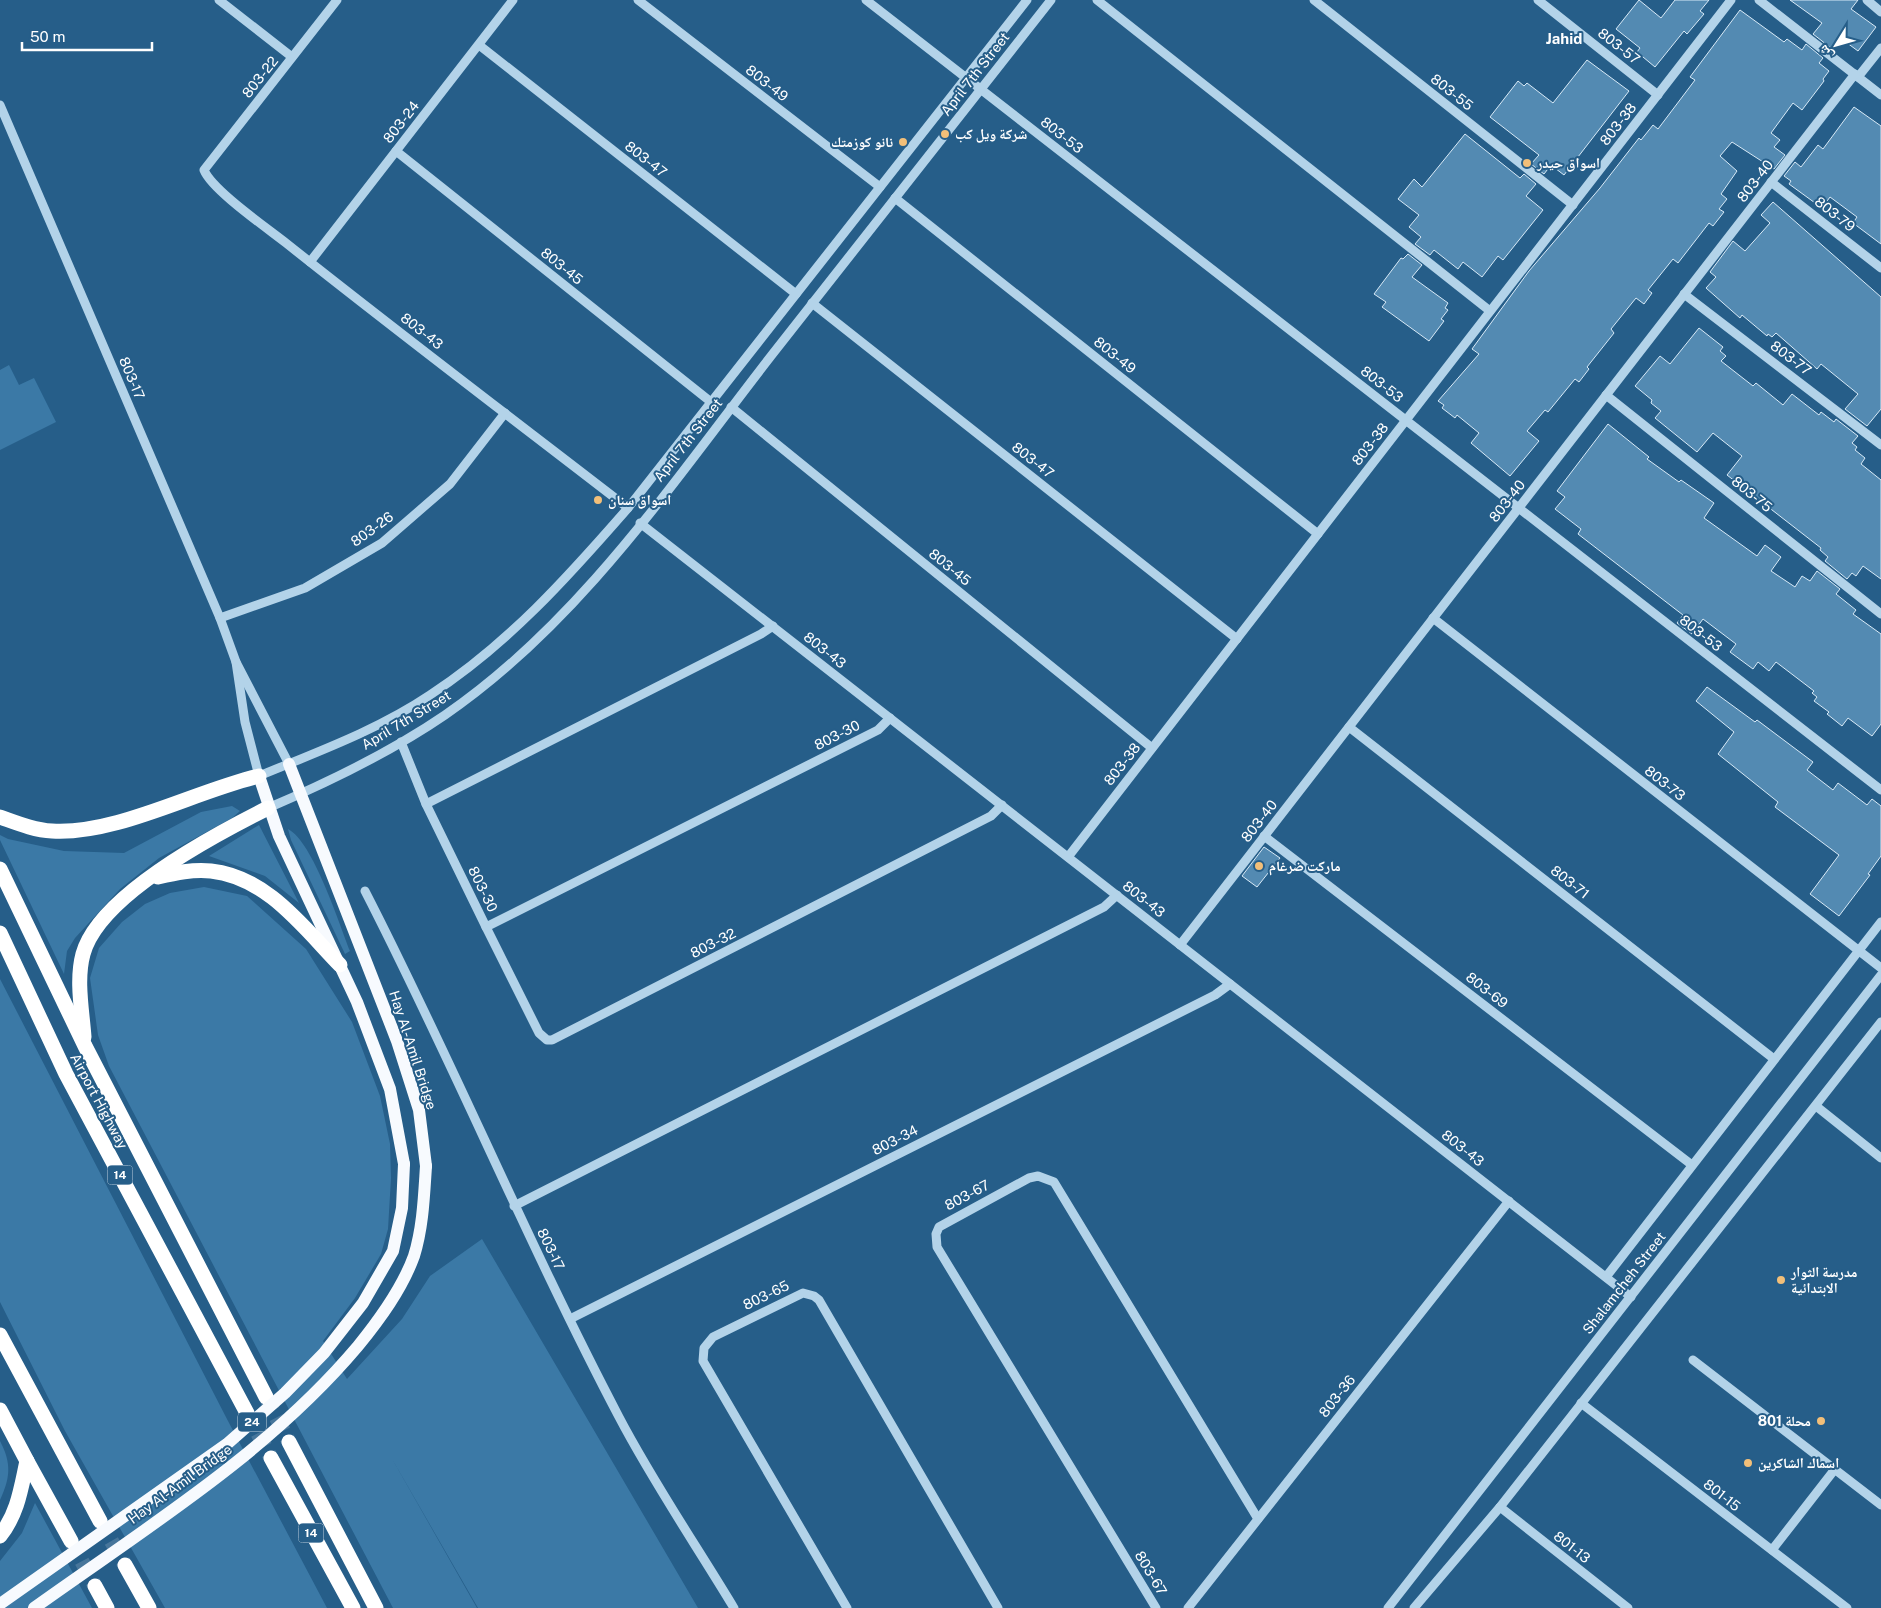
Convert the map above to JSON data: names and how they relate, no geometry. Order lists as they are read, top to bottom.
{
  "streets": {
    "highway": ["Airport Highway", "14"],
    "main road": ["Hay Al-Amil Bridge", "24"],
    "street": [
      "803-57",
      "April 7th Street",
      "803-22",
      "803-49",
      "803-55",
      "803-24",
      "803-38",
      "803-53",
      "803-47",
      "803-40",
      "803-79",
      "803-45",
      "803-43",
      "803-77",
      "803-17",
      "803-75",
      "803-26",
      "803-30",
      "803-73",
      "803-71",
      "803-32",
      "803-69",
      "803-34",
      "803-67",
      "Shalamcheh Street",
      "803-65",
      "803-36",
      "801-15",
      "801-13"
    ]
  },
  "crossings": [
    ["803-57", "803-38"],
    ["April 7th Street", "803-49"],
    ["April 7th Street", "803-53"],
    ["April 7th Street", "803-47"],
    ["April 7th Street", "803-45"],
    ["April 7th Street", "803-43"],
    ["April 7th Street", "803-17"],
    ["April 7th Street", "803-30"],
    ["April 7th Street", "Hay Al-Amil Bridge"],
    ["803-22", "803-43"],
    ["803-49", "803-38"],
    ["803-55", "803-38"],
    ["803-24", "803-47"],
    ["803-24", "803-45"],
    ["803-24", "803-43"],
    ["803-38", "803-53"],
    ["803-38", "803-47"],
    ["803-38", "803-45"],
    ["803-38", "803-43"],
    ["803-53", "803-40"],
    ["803-40", "803-79"],
    ["803-40", "803-43"],
    ["803-40", "803-77"],
    ["803-40", "803-75"],
    ["803-40", "803-73"],
    ["803-40", "803-71"],
    ["803-40", "803-69"],
    ["803-43", "803-26"],
    ["803-43", "803-30"],
    ["803-43", "803-32"],
    ["803-43", "803-34"],
    ["803-43", "Shalamcheh Street"],
    ["803-43", "803-36"],
    ["803-17", "803-26"],
    ["803-17", "Hay Al-Amil Bridge"],
    ["803-17", "803-34"],
    ["803-30", "803-32"],
    ["803-67", "803-36"]
  ],
  "districts": ["Jahid"],
  "places": [
    "شركة ويل كب",
    "نانو كوزمتك",
    "اسواق حيدر",
    "اسواق سنان",
    "ماركت ضرغام",
    "مدرسة الثوار الابتدائية",
    "محلة 801",
    "اسماك الشاكرين"
  ],
  "scale_bar": "50 m",
  "north": "bottom left"
}
